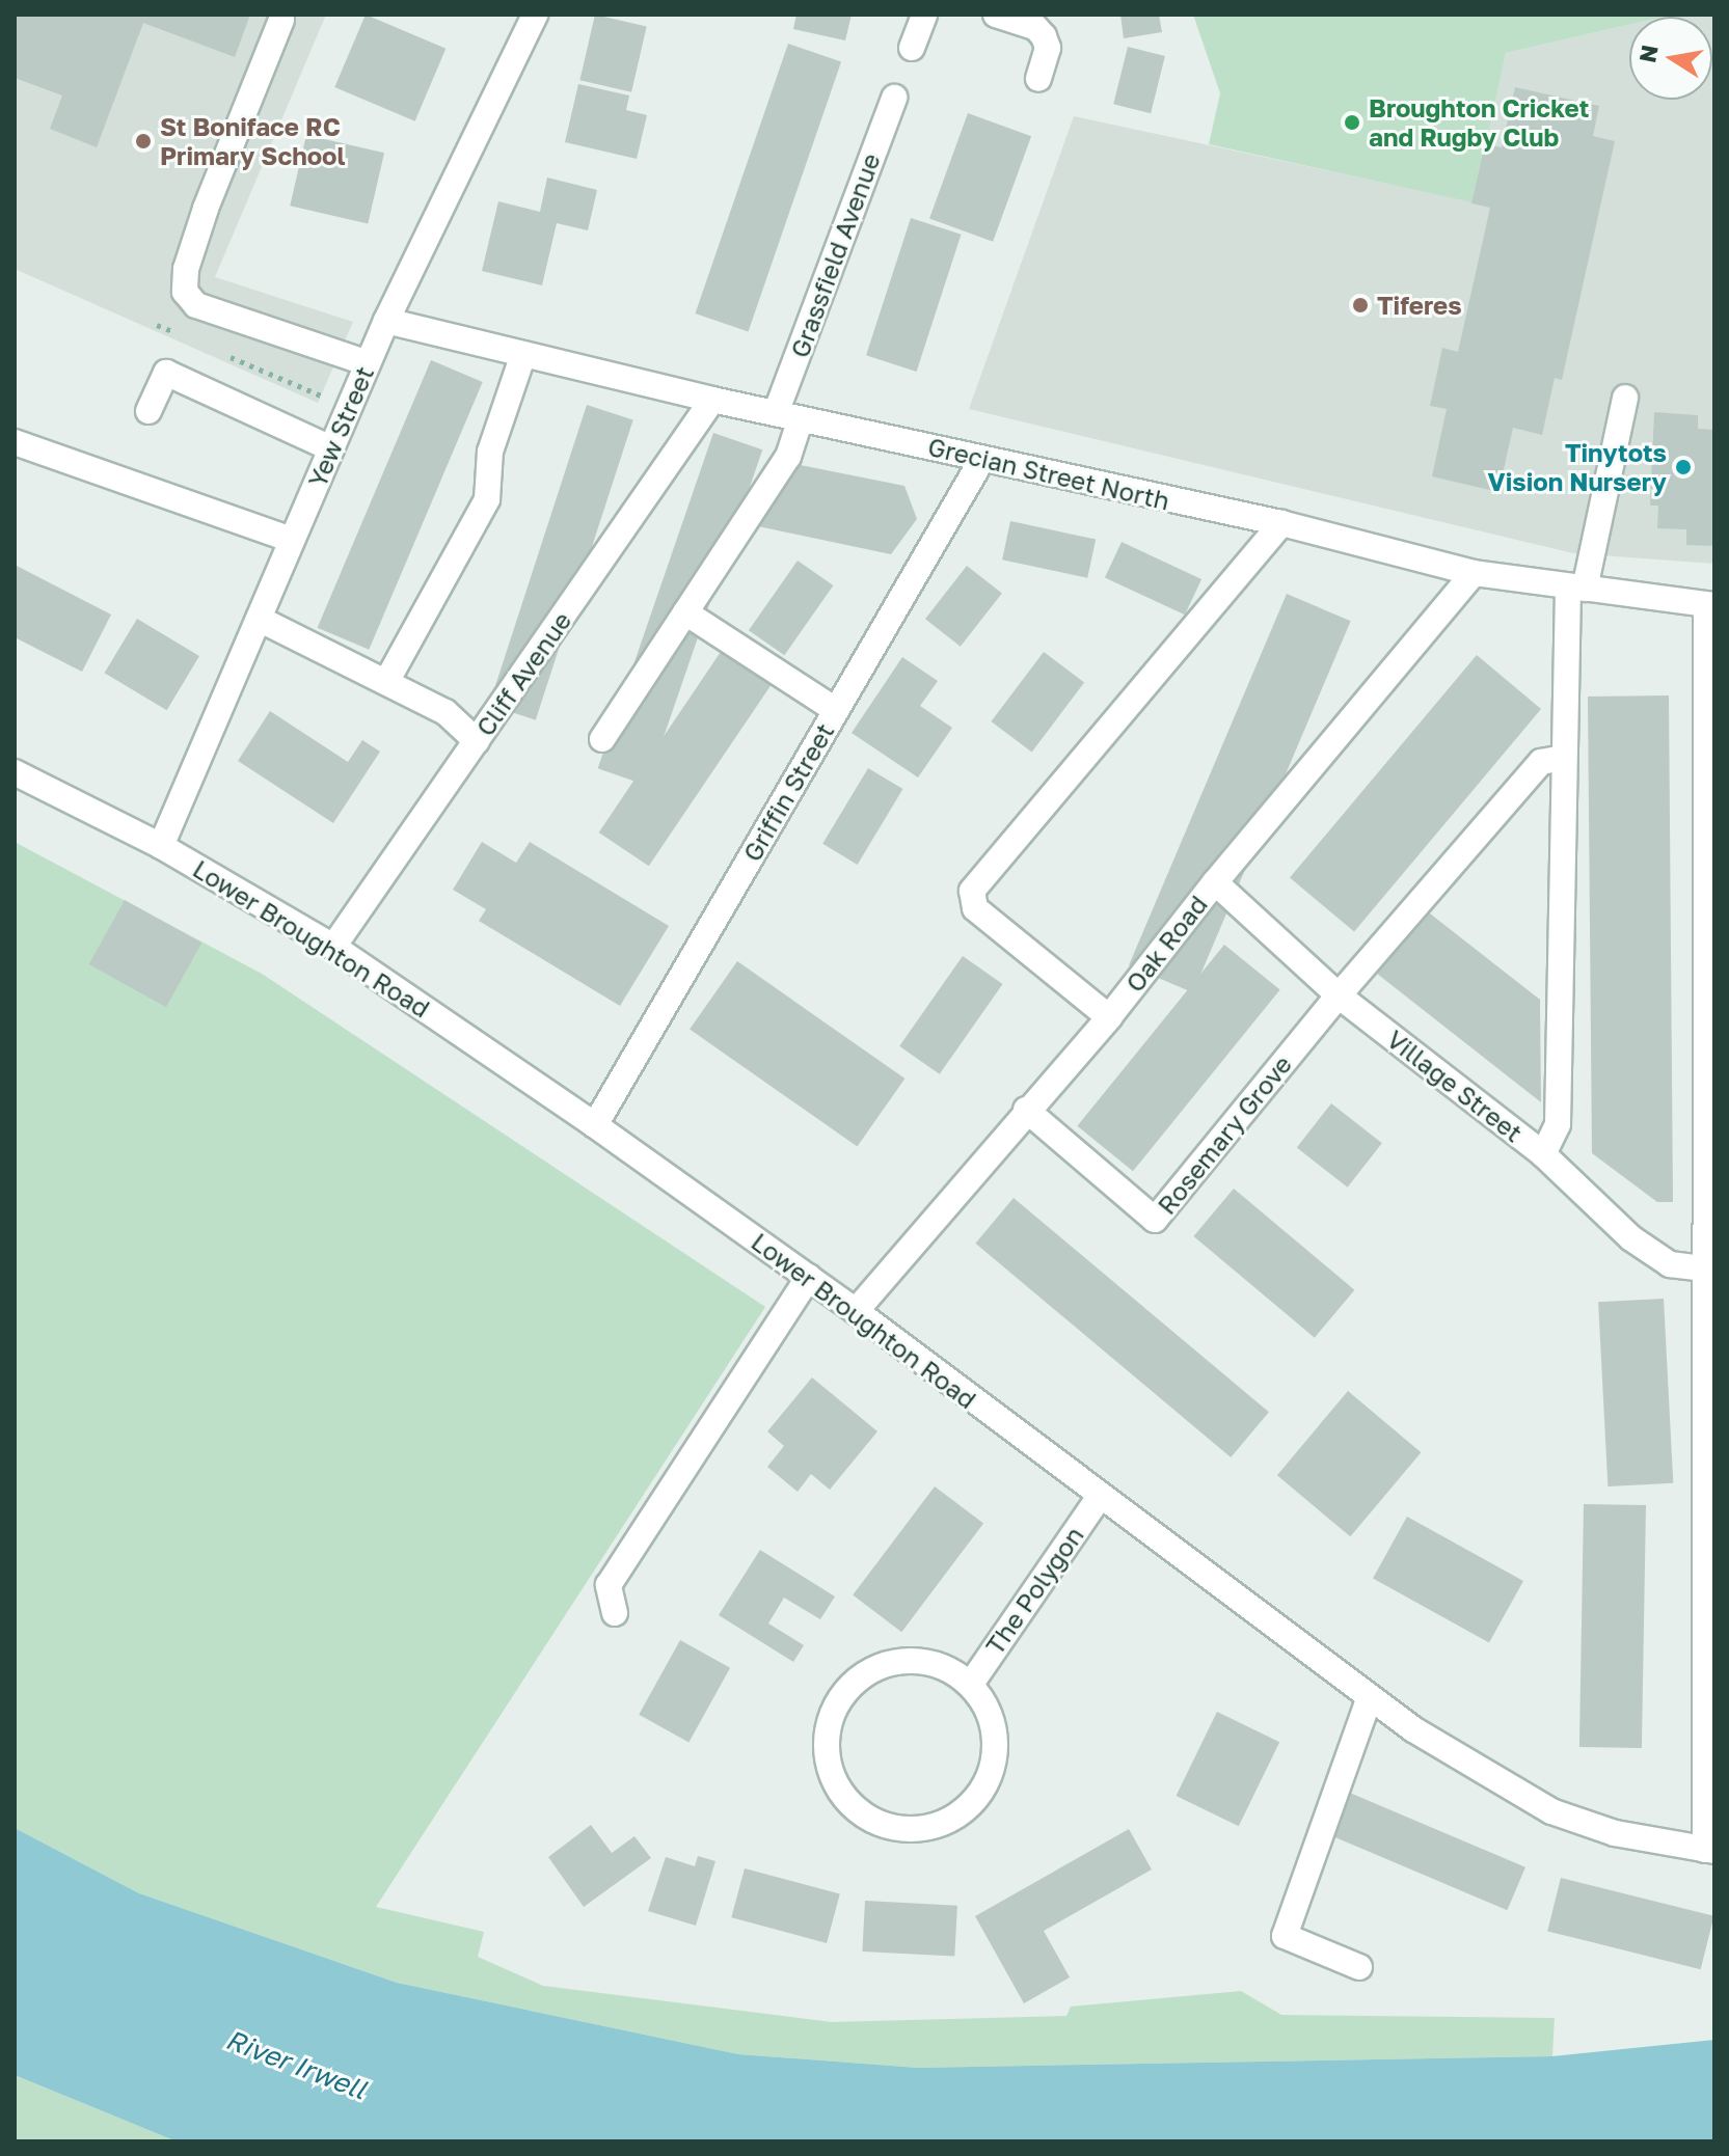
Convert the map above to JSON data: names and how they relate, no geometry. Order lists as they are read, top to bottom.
{
  "streets": {
    "street": [
      "Grassfield Avenue",
      "Yew Street",
      "Grecian Street North",
      "Cliff Avenue",
      "Griffin Street",
      "Lower Broughton Road",
      "Oak Road",
      "Village Street",
      "Rosemary Grove",
      "The Polygon"
    ]
  },
  "crossings": [
    ["Grassfield Avenue", "Grecian Street North"],
    ["Yew Street", "Grecian Street North"],
    ["Yew Street", "Lower Broughton Road"],
    ["Grecian Street North", "Cliff Avenue"],
    ["Grecian Street North", "Griffin Street"],
    ["Grecian Street North", "Oak Road"],
    ["Cliff Avenue", "Lower Broughton Road"],
    ["Griffin Street", "Lower Broughton Road"],
    ["Lower Broughton Road", "Oak Road"],
    ["Lower Broughton Road", "The Polygon"],
    ["Oak Road", "Village Street"],
    ["Oak Road", "Rosemary Grove"],
    ["Village Street", "Rosemary Grove"]
  ],
  "water": ["River Irwell"],
  "places": [
    "Broughton Cricket and Rugby Club",
    "St Boniface RC Primary School",
    "Tiferes",
    "Tinytots Vision Nursery"
  ],
  "north": "left"
}
